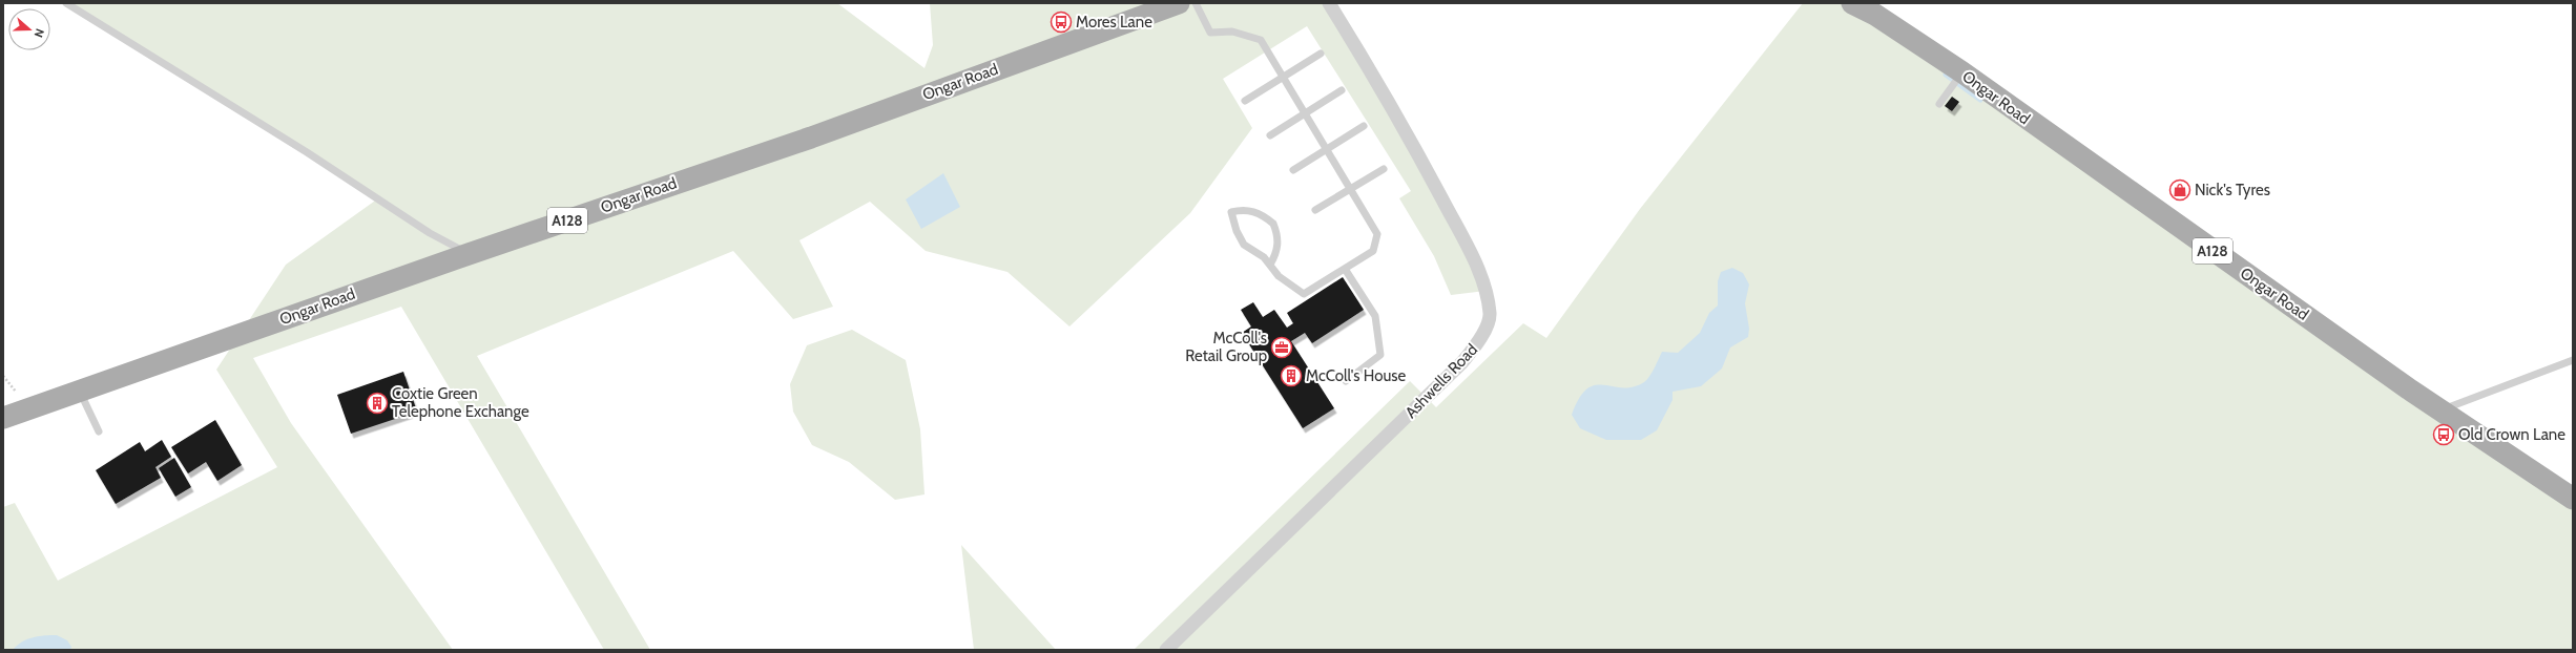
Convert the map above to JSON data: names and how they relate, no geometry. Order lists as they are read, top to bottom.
{
  "streets": {
    "main road": ["Ongar Road", "A128"],
    "street": ["Ashwells Road"]
  },
  "places": {
    "bus stop": ["Mores Lane", "Old Crown Lane"],
    "shop": ["Nick's Tyres"],
    "office": ["McColl's Retail Group"],
    "building": ["McColl's House", "Coxtie Green Telephone Exchange"]
  },
  "north": "right"
}
